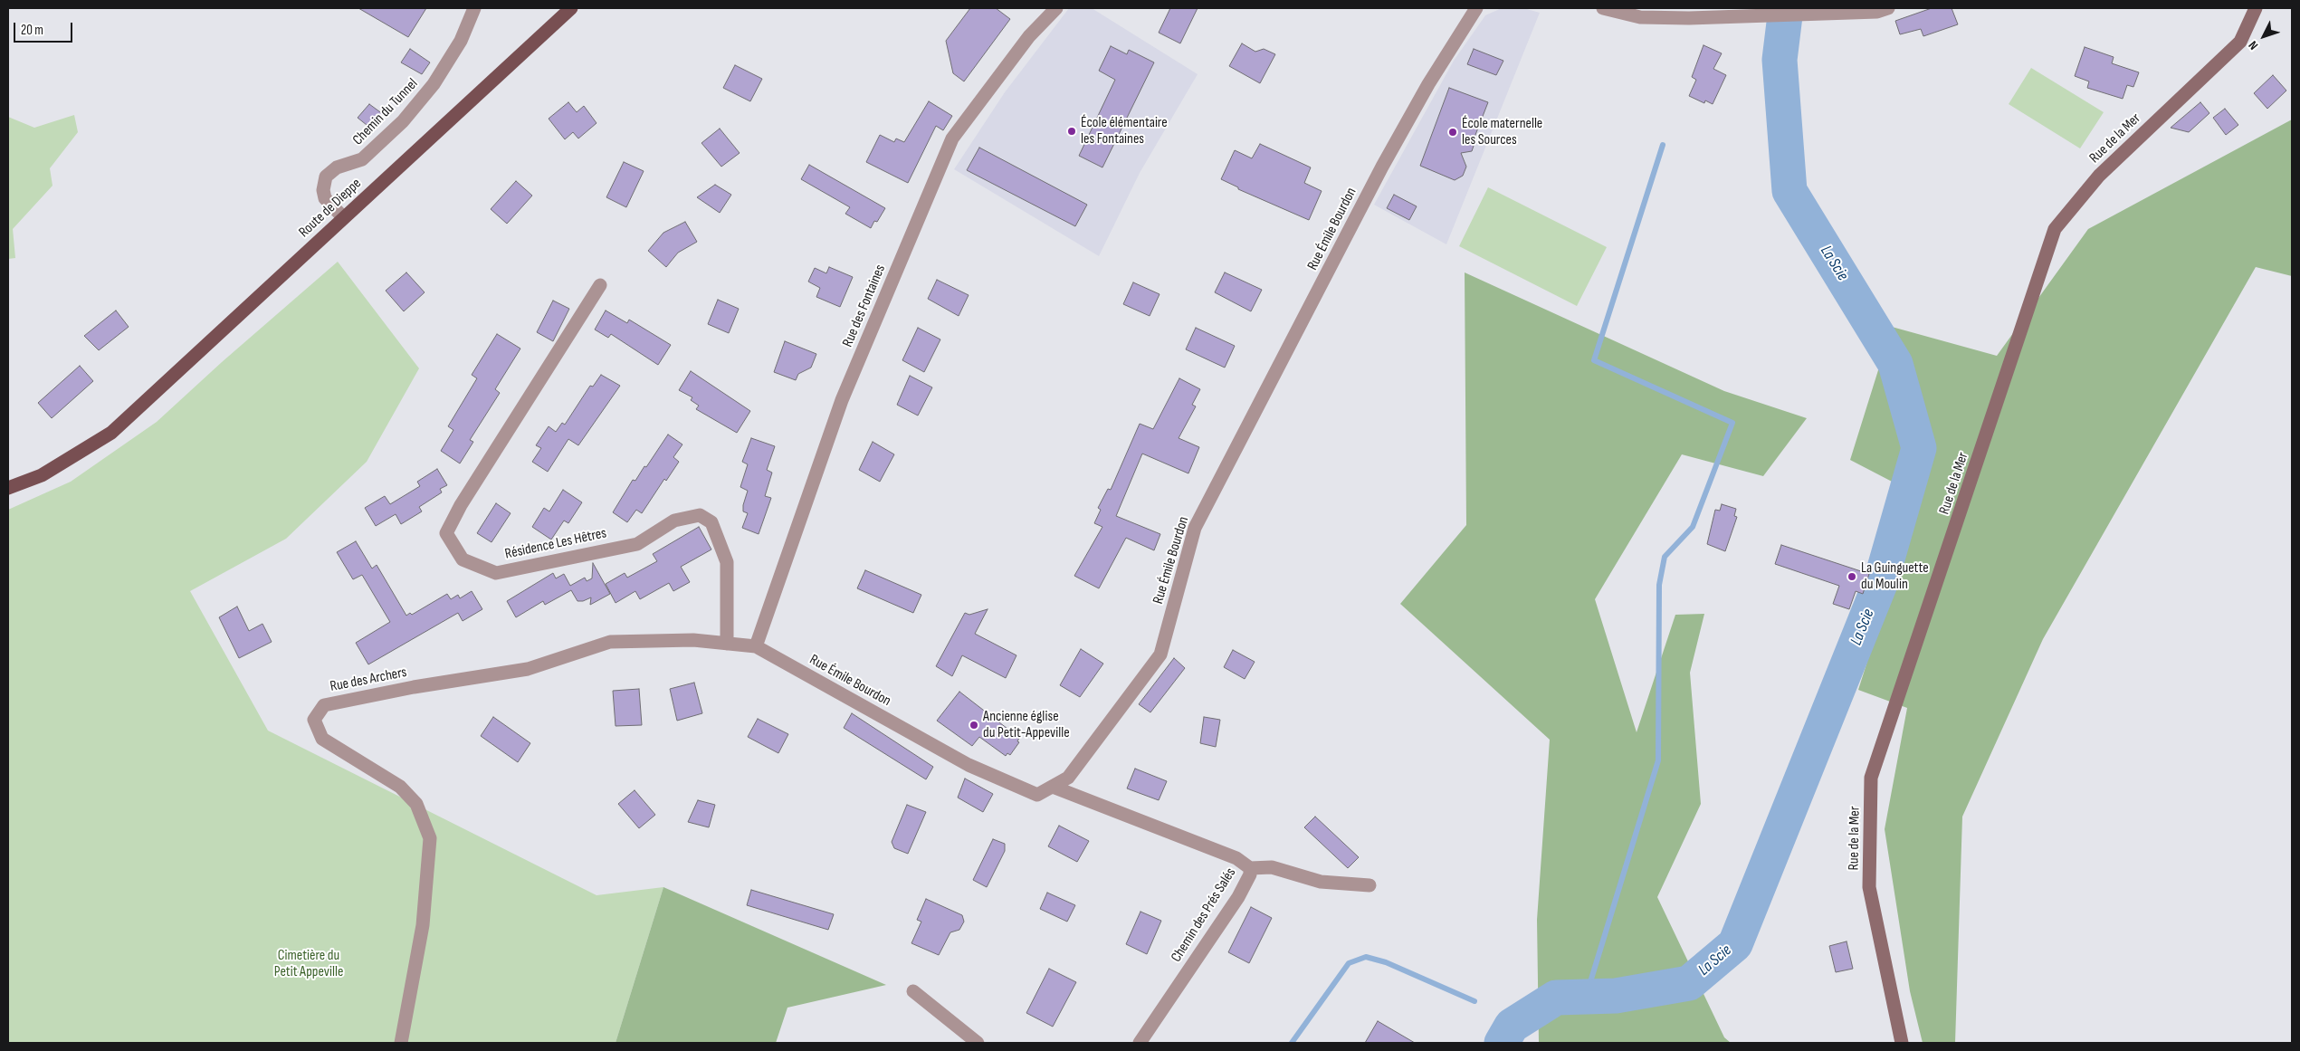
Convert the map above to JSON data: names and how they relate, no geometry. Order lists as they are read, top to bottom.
{
  "streets": {
    "main road": ["Route de Dieppe"],
    "street": [
      "Chemin du Tunnel",
      "Rue de la Mer",
      "Rue Émile Bourdon",
      "Rue des Fontaines",
      "Résidence Les Hêtres",
      "Rue des Archers",
      "Chemin des Prés Salés"
    ]
  },
  "crossings": [
    ["Chemin du Tunnel", "Route de Dieppe"],
    ["Rue Émile Bourdon", "Rue des Fontaines"],
    ["Rue Émile Bourdon", "Rue des Archers"],
    ["Rue Émile Bourdon", "Chemin des Prés Salés"],
    ["Rue des Fontaines", "Rue des Archers"],
    ["Résidence Les Hêtres", "Rue des Archers"]
  ],
  "water": ["La Scie"],
  "parks": ["Cimetière du Petit Appeville"],
  "places": [
    "École élémentaire les Fontaines",
    "École maternelle les Sources",
    "La Guinguette du Moulin",
    "Ancienne église du Petit-Appeville"
  ],
  "scale_bar": "20 m",
  "north": "bottom left"
}
